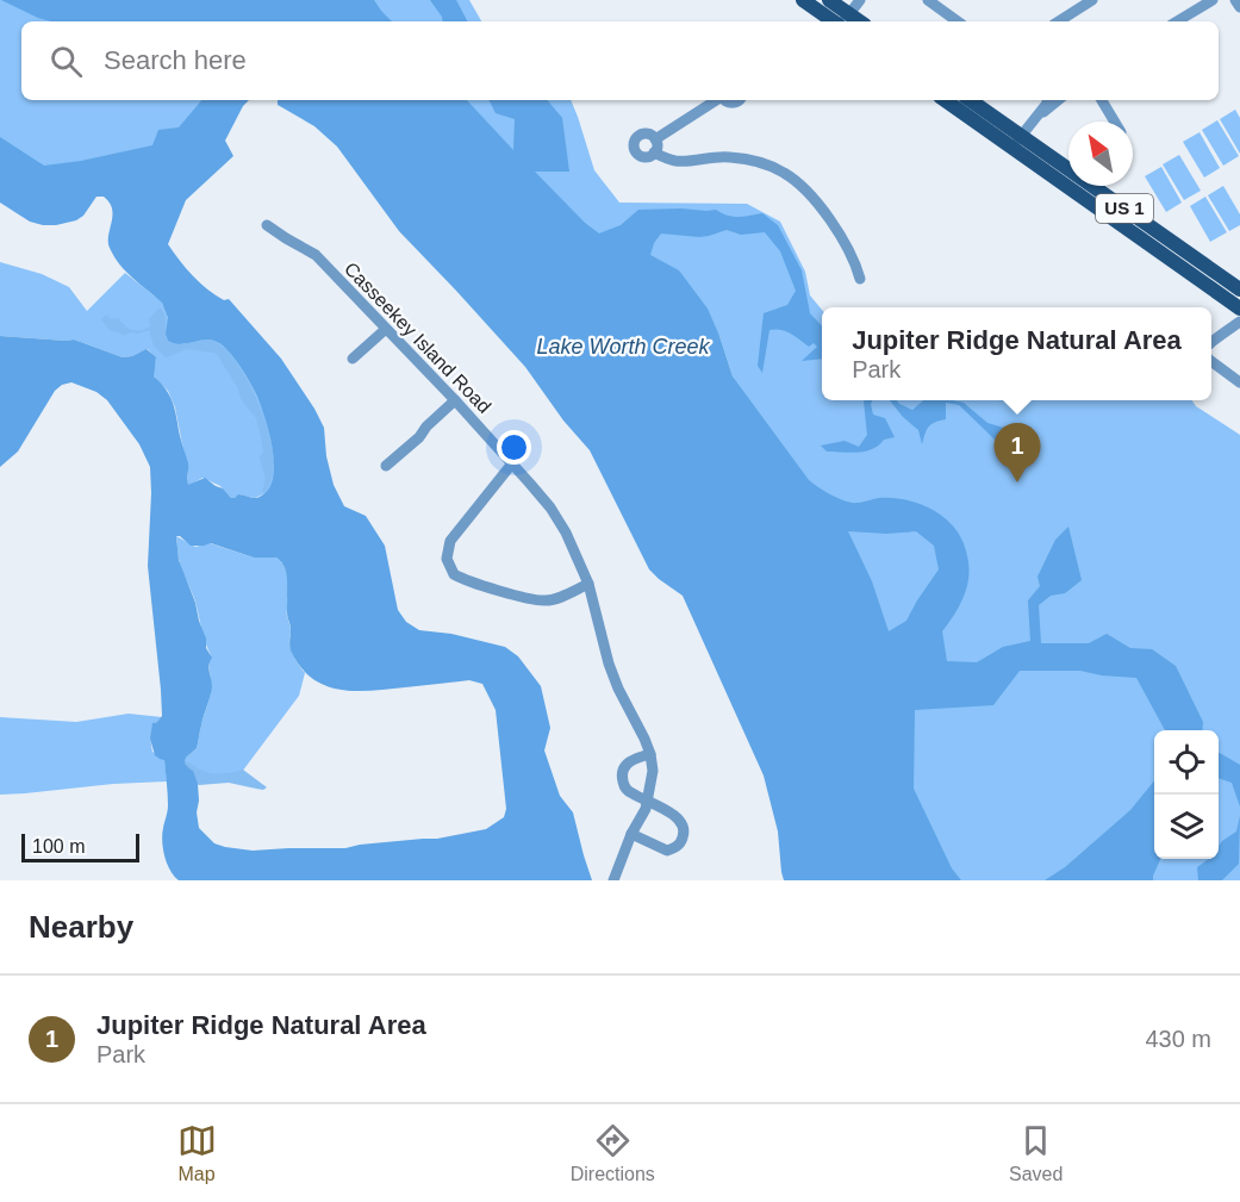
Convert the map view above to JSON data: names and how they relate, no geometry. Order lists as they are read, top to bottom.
{
  "streets": {
    "main road": ["US 1"],
    "street": ["Casseekey Island Road"]
  },
  "water": ["Lake Worth Creek"],
  "scale_bar": "100 m",
  "north": "top left",
  "page": {
    "search": "Search here",
    "popup": ["Jupiter Ridge Natural Area", "Park"],
    "pins": "1",
    "scale": "100 m",
    "heading": "Nearby",
    "list": [
      {
        "mark": "1",
        "name": "Jupiter Ridge Natural Area",
        "note": "Park",
        "value": "430 m"
      }
    ],
    "nav": ["Map", "Directions", "Saved"]
  }
}
